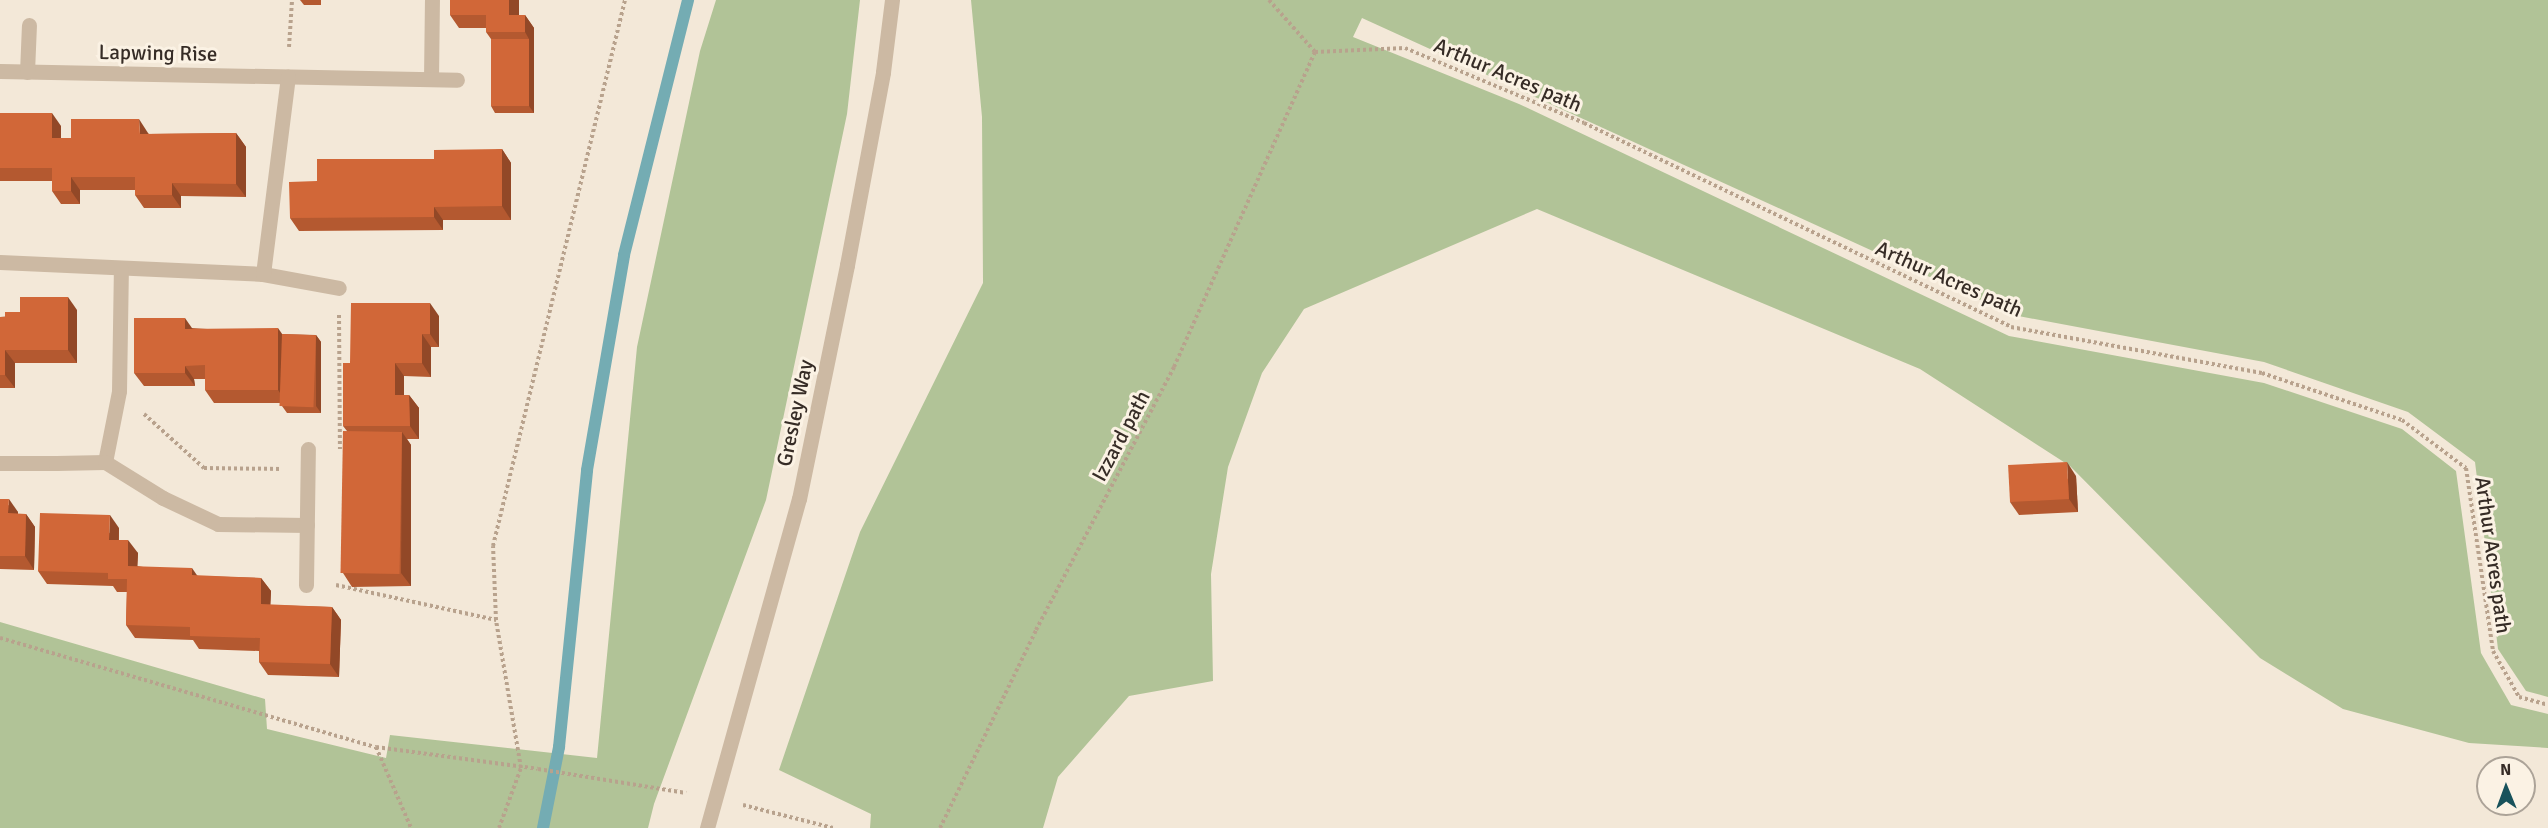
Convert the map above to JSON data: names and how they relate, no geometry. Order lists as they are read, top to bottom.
{
  "streets": {
    "street": ["Lapwing Rise", "Gresley Way"],
    "path": ["Arthur Acres path", "Izzard path"]
  },
  "crossings": [
    ["Arthur Acres path", "Izzard path"]
  ],
  "north": "top"
}
